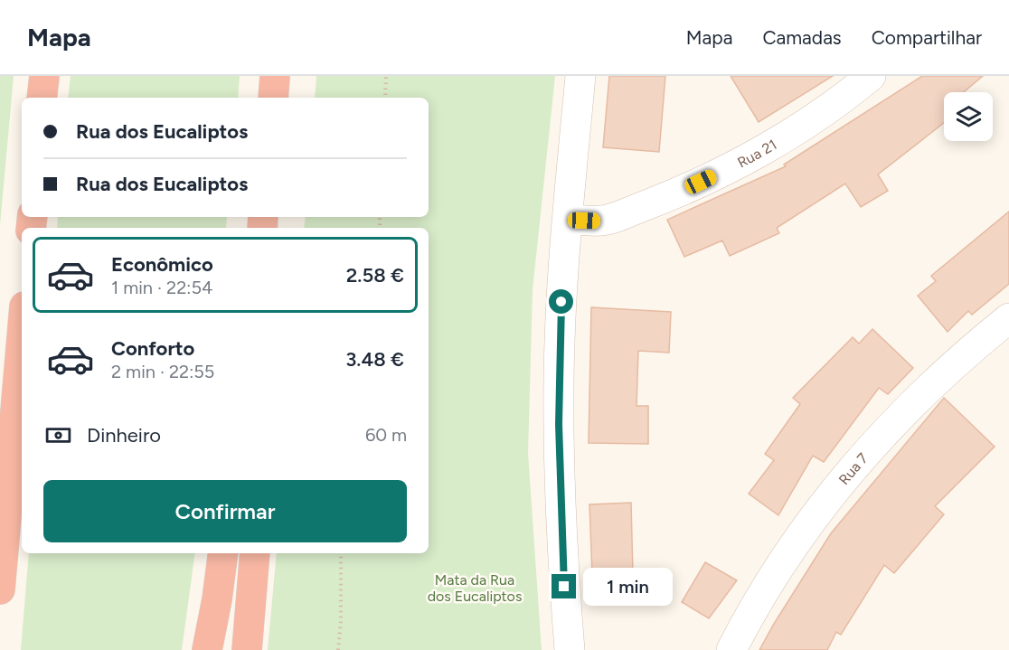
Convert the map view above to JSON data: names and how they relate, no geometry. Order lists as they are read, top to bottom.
{
  "streets": {
    "street": ["Rua 21", "Rua 7"]
  },
  "parks": ["Mata da Rua dos Eucaliptos"],
  "page": {
    "header": "Mapa",
    "nav": ["Mapa", "Camadas", "Compartilhar"],
    "banner": ["Rua dos Eucaliptos", "Rua dos Eucaliptos"],
    "list": [
      {
        "name": "Econômico",
        "note": "1 min · 22:54",
        "value": "2.58 €"
      },
      {
        "name": "Conforto",
        "note": "2 min · 22:55",
        "value": "3.48 €"
      }
    ],
    "pay": ["Dinheiro", "60 m"],
    "buttons": "Confirmar",
    "bubble": "1 min"
  }
}
